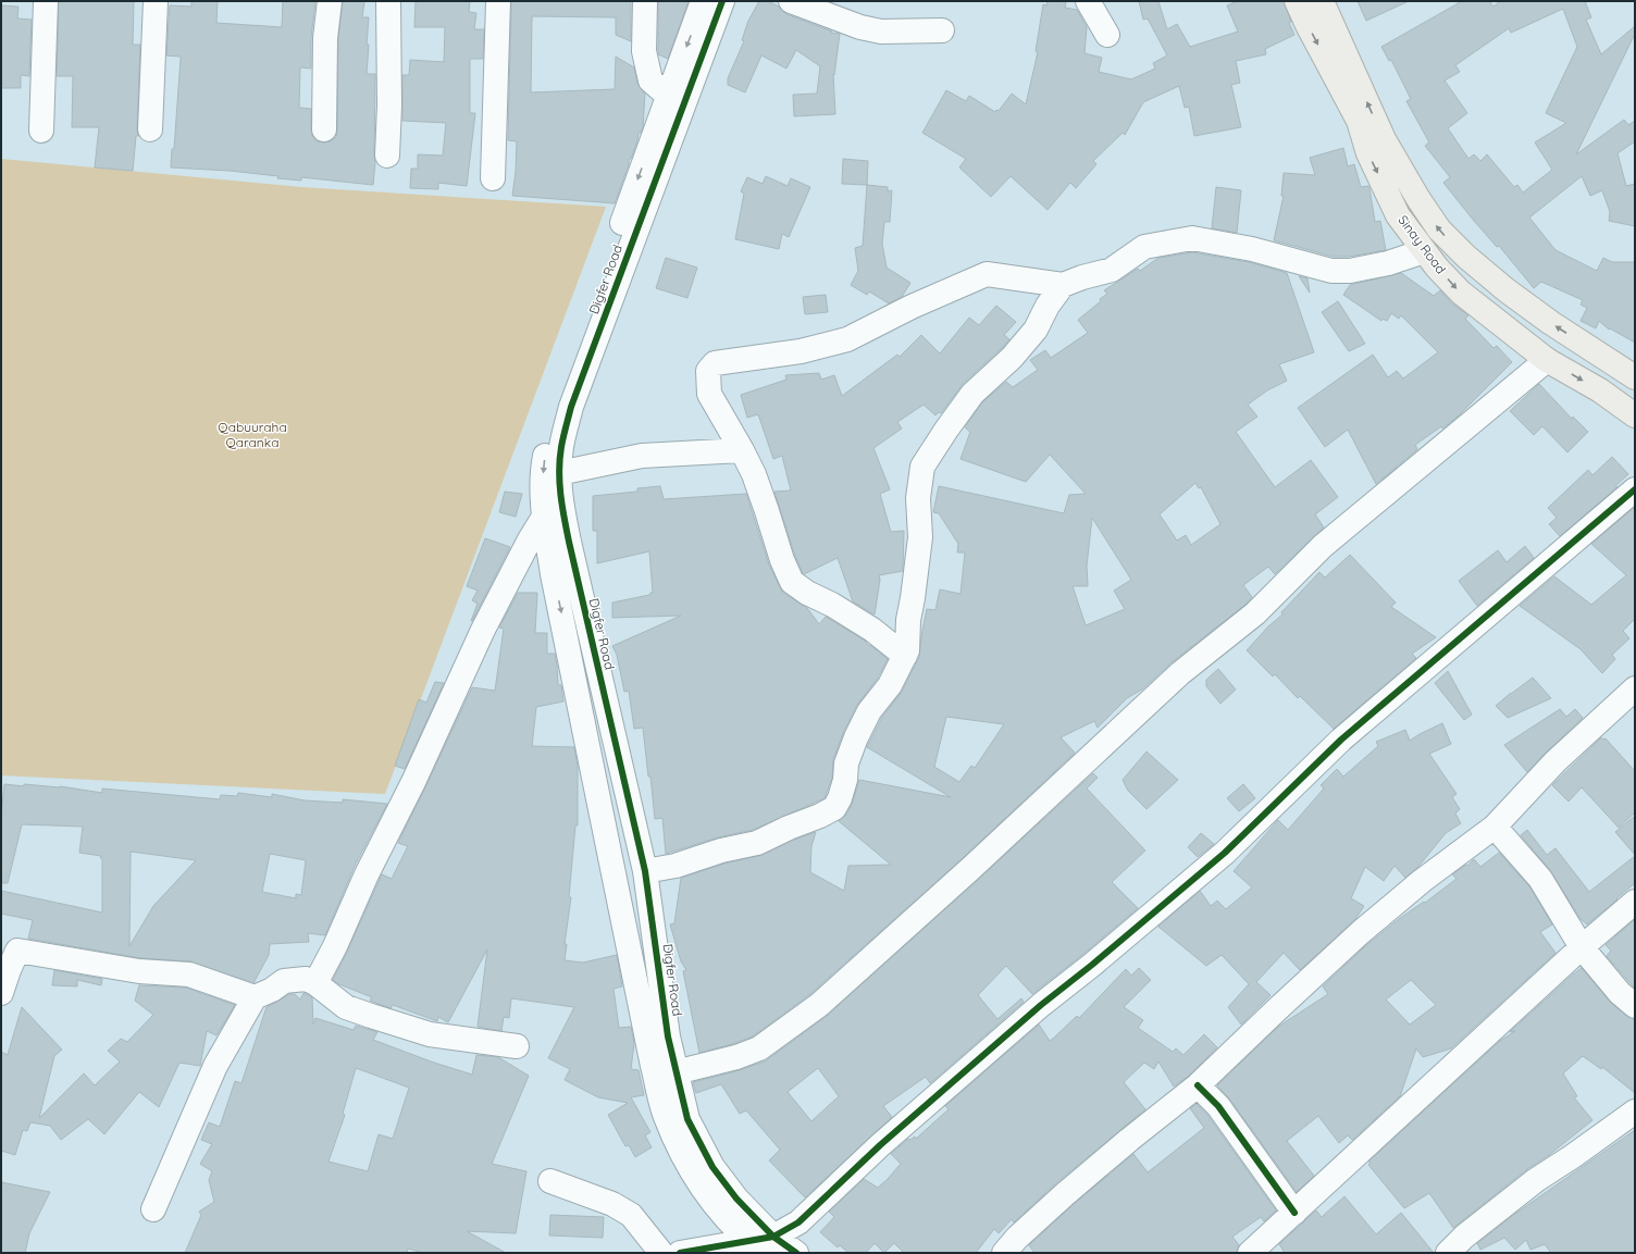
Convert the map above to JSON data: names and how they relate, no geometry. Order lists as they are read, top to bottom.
{
  "streets": {
    "main road": ["Sinay Road"],
    "street": ["Digfer Road"]
  },
  "parks": ["Qabuuraha Qaranka"]
}
